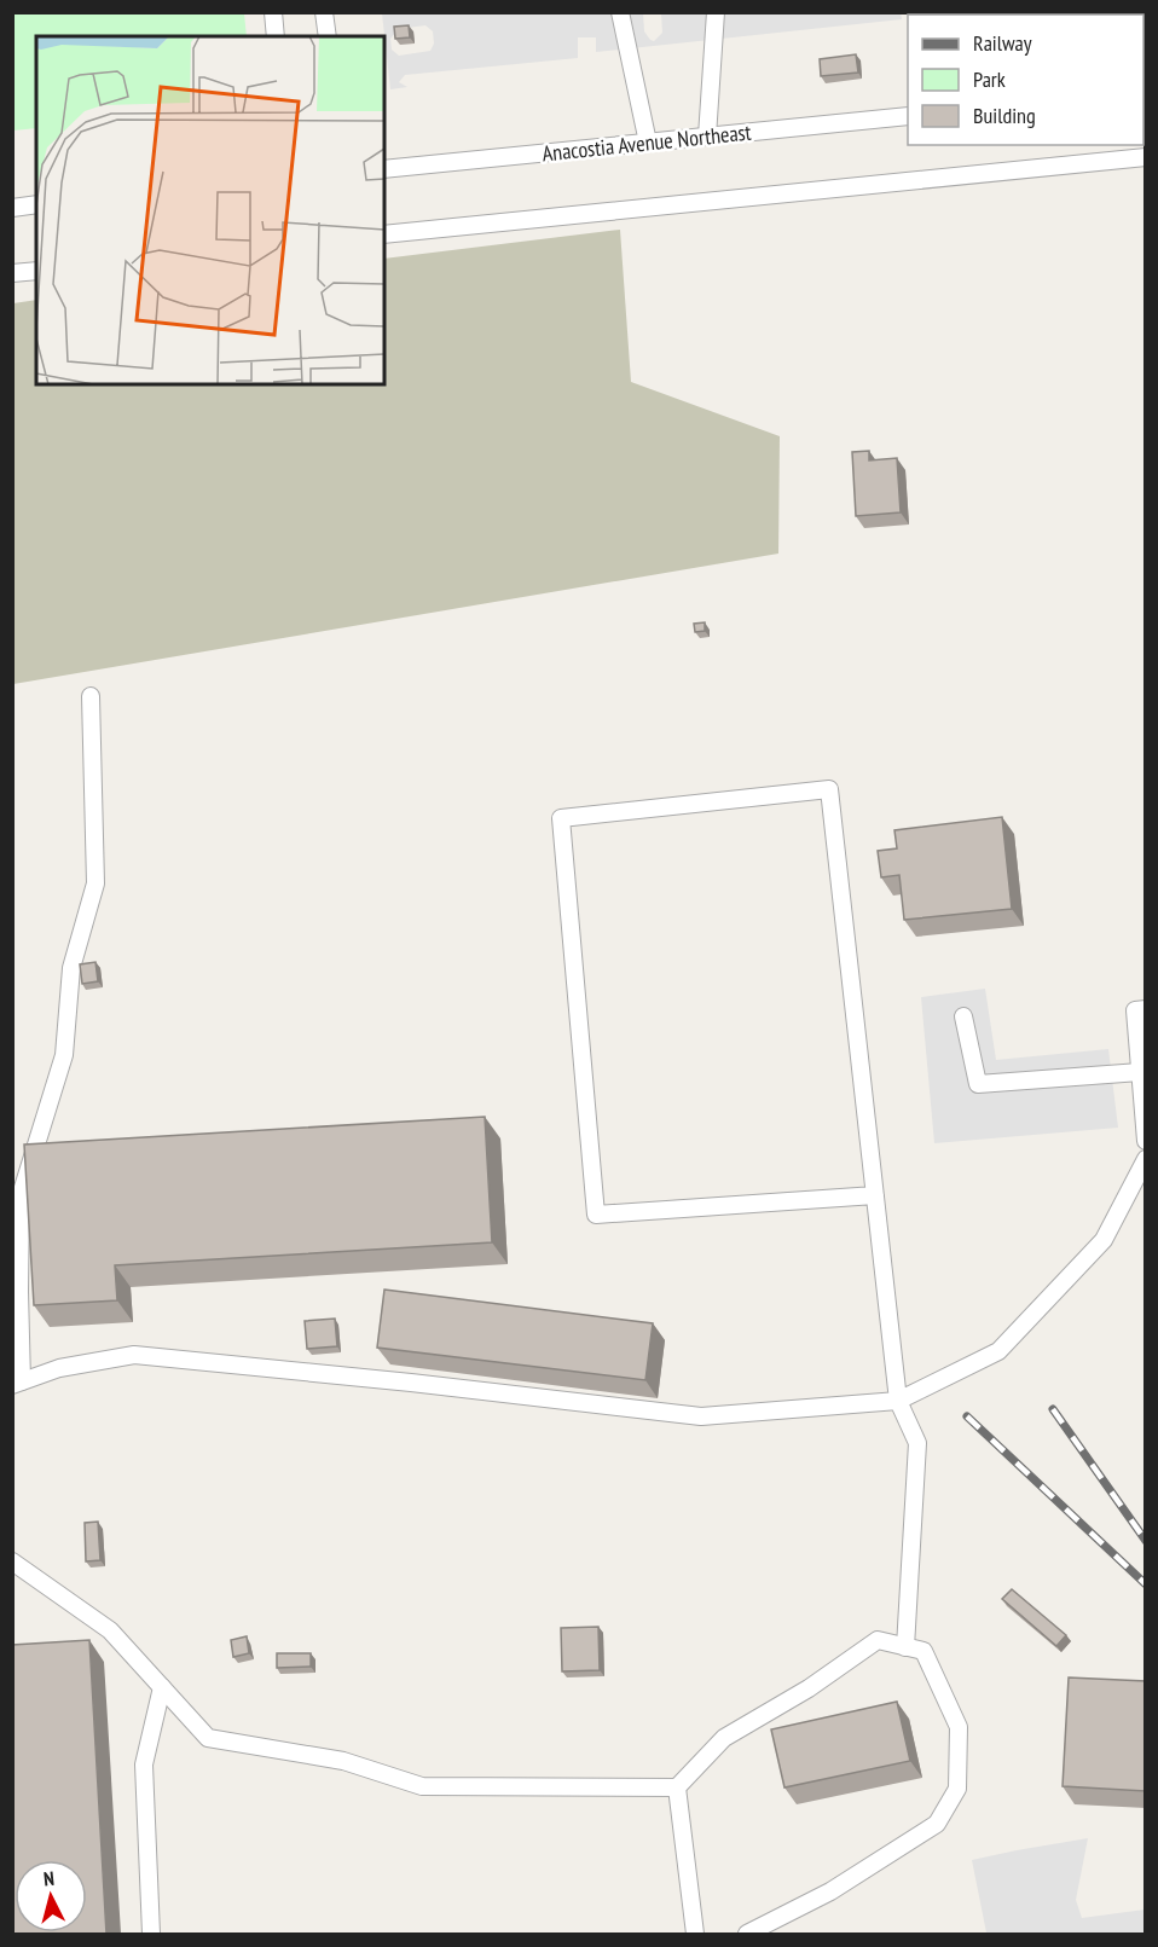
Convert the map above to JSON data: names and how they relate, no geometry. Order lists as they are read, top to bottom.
{
  "streets": {
    "lane": ["Anacostia Avenue Northeast"]
  },
  "legend": ["Railway", "Park", "Building"],
  "north": "top"
}
